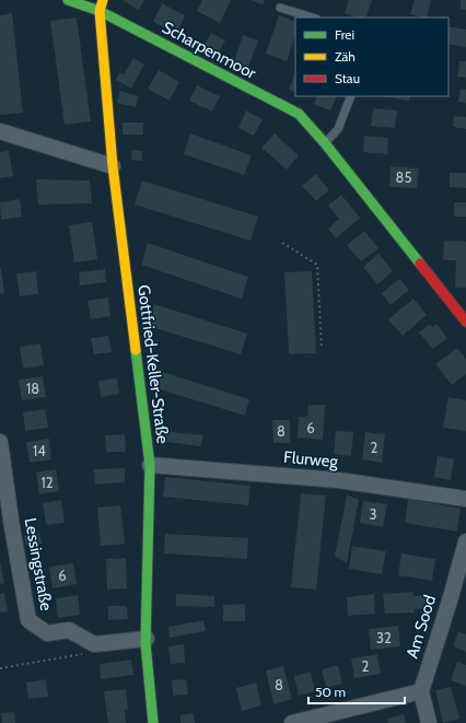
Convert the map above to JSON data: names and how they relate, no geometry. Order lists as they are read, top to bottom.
{
  "streets": {
    "street": [
      "Scharpenmoor",
      "Gottfried-Keller-Straße",
      "Flurweg",
      "Lessingstraße",
      "Am Sood"
    ]
  },
  "crossings": [
    ["Scharpenmoor", "Gottfried-Keller-Straße"],
    ["Gottfried-Keller-Straße", "Flurweg"],
    ["Gottfried-Keller-Straße", "Lessingstraße"]
  ],
  "house_numbers": [
    "85",
    "18",
    "6",
    "8",
    "2",
    "14",
    "12",
    "3",
    "6",
    "32",
    "2",
    "8"
  ],
  "legend": ["Frei", "Zäh", "Stau"],
  "scale_bar": "50 m"
}
